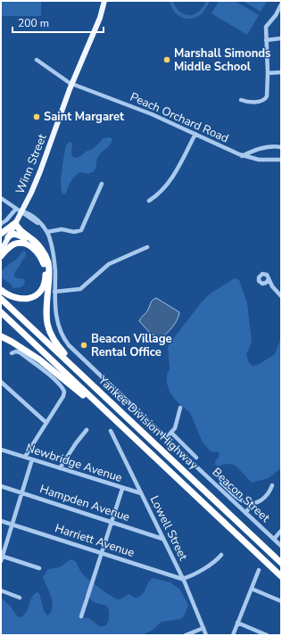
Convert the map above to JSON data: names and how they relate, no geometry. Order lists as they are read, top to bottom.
{
  "streets": {
    "highway": ["Yankee Division Highway"],
    "main road": ["Winn Street"],
    "street": [
      "Peach Orchard Road",
      "Newbridge Avenue",
      "Beacon Street",
      "Hampden Avenue",
      "Lowell Street",
      "Harriett Avenue"
    ]
  },
  "crossings": [
    ["Peach Orchard Road", "Winn Street"],
    ["Winn Street", "Beacon Street"],
    ["Newbridge Avenue", "Lowell Street"],
    ["Hampden Avenue", "Lowell Street"],
    ["Lowell Street", "Harriett Avenue"]
  ],
  "places": ["Marshall Simonds Middle School", "Saint Margaret", "Beacon Village Rental Office"],
  "scale_bar": "200 m"
}
